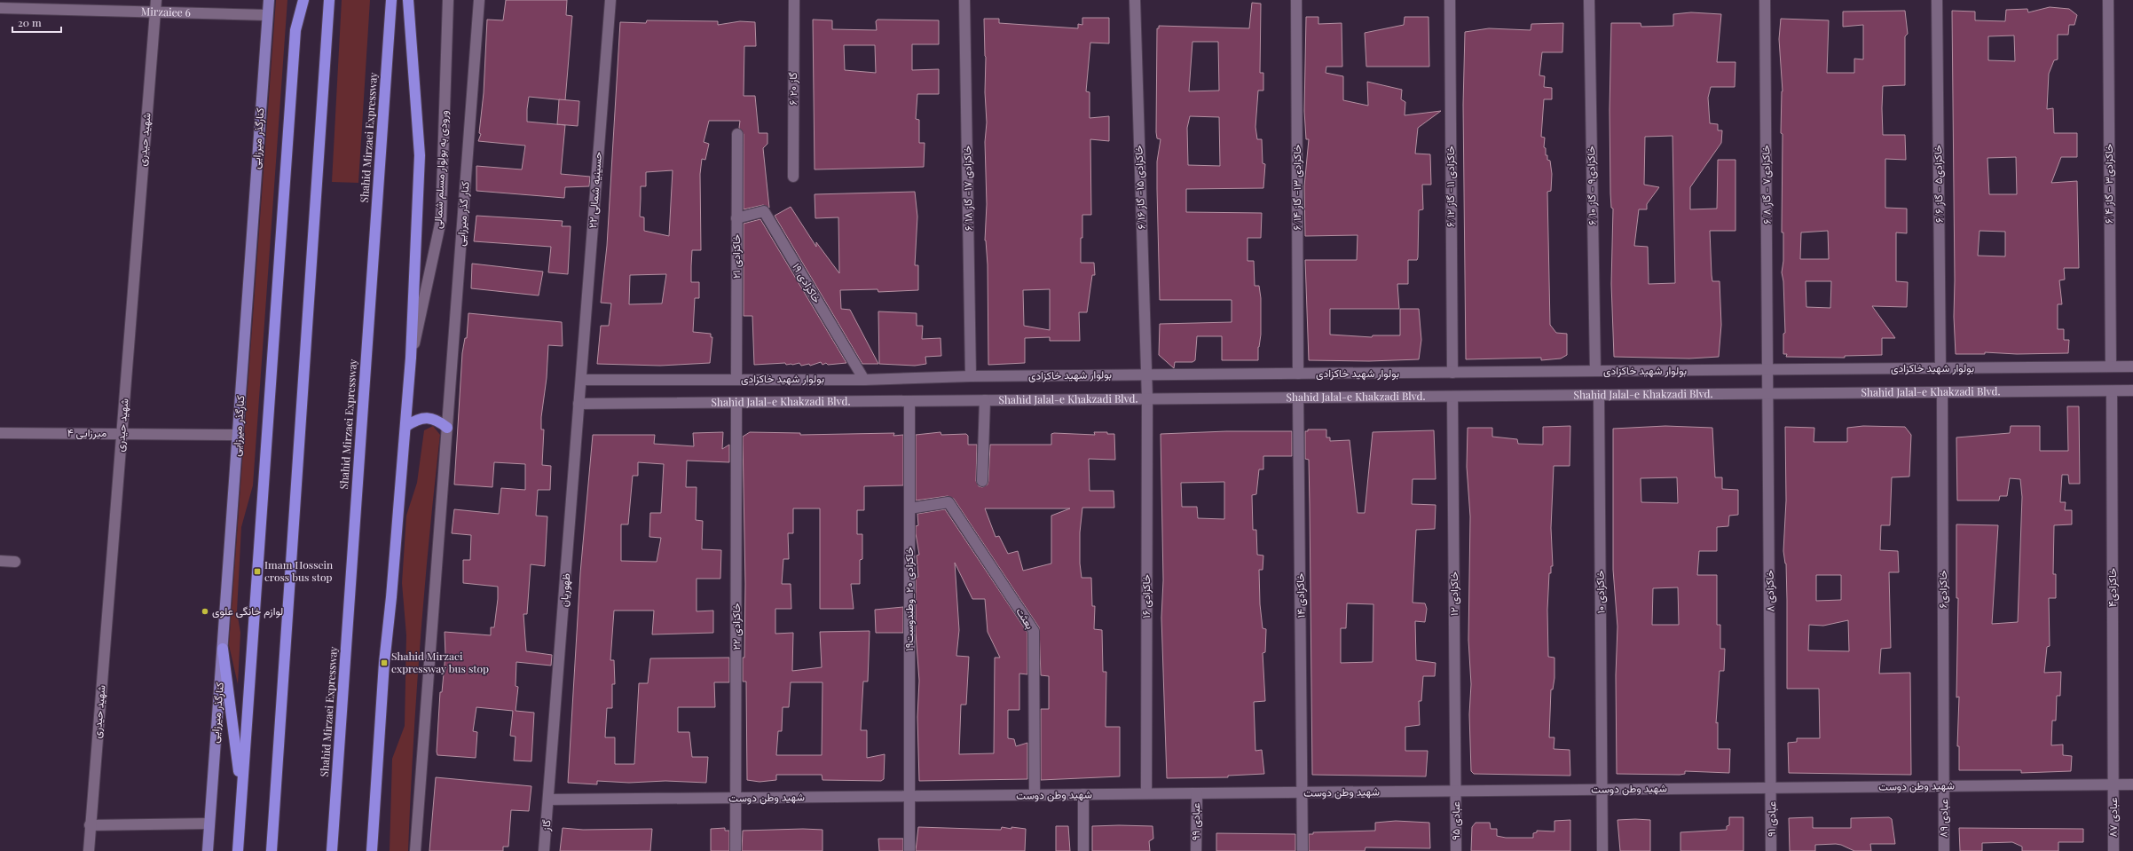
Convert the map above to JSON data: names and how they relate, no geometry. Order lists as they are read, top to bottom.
{
  "streets": {
    "highway": ["Shahid Mirzaei Expressway"],
    "main road": ["کنارگذر میرزایی"],
    "street": [
      "Mirzaiee 6",
      "گاز ۶/۲۰",
      "شهید حیدری",
      "ورودی به بولوار مسلم شمالی",
      "خاکزادی۵ - گاز ۶/۶",
      "خاکزادی۳ - گاز ۶/۴",
      "خاکزادی۷ - گاز ۶/۸",
      "خاکزادی۹ - گاز ۶/۱۰",
      "خاکزادی ۱۱- گاز ۶/۱۲",
      "خاکزادی ۱۵- گاز ۶/۱۶",
      "خاکزادی ۱۳- گاز ۶/۱۴",
      "خاکزادی ۱۷- گاز ۶/۱۸",
      "حسینیه شمالی ۲۲",
      "کنار گذر میرزایی",
      "خاکزادی ۲۱",
      "خاکزادی ۱۹",
      "بولوار شهید خاکزادی",
      "Shahid Jalal-e Khakzadi Blvd.",
      "میرزایی ۴",
      "خاکزادی۴",
      "خاکزادی۶",
      "ظهوریان",
      "خاکزادی ۸",
      "خاکزادی ۱۰",
      "خاکزادی ۱۲",
      "خاکزادی ۱۴",
      "خاکزادی ۱۶",
      "خاکزادی ۲۰_وطندوست۱۹",
      "بعثت",
      "خاکزادی ۲۲",
      "شهید وطن دوست",
      "عبادی ۸۷",
      "عبادی ۸۹",
      "عبادی ۹۱",
      "عبادی ۹۵",
      "عبادی ۹۹",
      "گاز"
    ]
  },
  "crossings": [
    ["Mirzaiee 6", "کنارگذر میرزایی"],
    ["Mirzaiee 6", "شهید حیدری"],
    ["کنارگذر میرزایی", "میرزایی ۴"],
    ["شهید حیدری", "میرزایی ۴"],
    ["خاکزادی۵ - گاز ۶/۶", "بولوار شهید خاکزادی"],
    ["خاکزادی۳ - گاز ۶/۴", "بولوار شهید خاکزادی"],
    ["خاکزادی۷ - گاز ۶/۸", "بولوار شهید خاکزادی"],
    ["خاکزادی۷ - گاز ۶/۸", "Shahid Jalal-e Khakzadi Blvd."],
    ["خاکزادی۷ - گاز ۶/۸", "خاکزادی ۸"],
    ["خاکزادی۹ - گاز ۶/۱۰", "بولوار شهید خاکزادی"],
    ["خاکزادی ۱۱- گاز ۶/۱۲", "بولوار شهید خاکزادی"],
    ["خاکزادی ۱۵- گاز ۶/۱۶", "بولوار شهید خاکزادی"],
    ["خاکزادی ۱۵- گاز ۶/۱۶", "Shahid Jalal-e Khakzadi Blvd."],
    ["خاکزادی ۱۵- گاز ۶/۱۶", "خاکزادی ۱۶"],
    ["خاکزادی ۱۳- گاز ۶/۱۴", "بولوار شهید خاکزادی"],
    ["خاکزادی ۱۷- گاز ۶/۱۸", "بولوار شهید خاکزادی"],
    ["حسینیه شمالی ۲۲", "بولوار شهید خاکزادی"],
    ["حسینیه شمالی ۲۲", "ظهوریان"],
    ["خاکزادی ۲۱", "خاکزادی ۱۹"],
    ["خاکزادی ۲۱", "بولوار شهید خاکزادی"],
    ["خاکزادی ۱۹", "بولوار شهید خاکزادی"],
    ["بولوار شهید خاکزادی", "ظهوریان"],
    ["Shahid Jalal-e Khakzadi Blvd.", "خاکزادی۴"],
    ["Shahid Jalal-e Khakzadi Blvd.", "خاکزادی۶"],
    ["Shahid Jalal-e Khakzadi Blvd.", "ظهوریان"],
    ["Shahid Jalal-e Khakzadi Blvd.", "خاکزادی ۸"],
    ["Shahid Jalal-e Khakzadi Blvd.", "خاکزادی ۱۰"],
    ["Shahid Jalal-e Khakzadi Blvd.", "خاکزادی ۱۲"],
    ["Shahid Jalal-e Khakzadi Blvd.", "خاکزادی ۱۴"],
    ["Shahid Jalal-e Khakzadi Blvd.", "خاکزادی ۱۶"],
    ["Shahid Jalal-e Khakzadi Blvd.", "خاکزادی ۲۰_وطندوست۱۹"],
    ["Shahid Jalal-e Khakzadi Blvd.", "خاکزادی ۲۲"],
    ["خاکزادی۴", "شهید وطن دوست"],
    ["خاکزادی۴", "عبادی ۸۷"],
    ["خاکزادی۶", "شهید وطن دوست"],
    ["خاکزادی۶", "عبادی ۸۹"],
    ["ظهوریان", "شهید وطن دوست"],
    ["ظهوریان", "گاز"],
    ["خاکزادی ۸", "شهید وطن دوست"],
    ["خاکزادی ۸", "عبادی ۹۱"],
    ["خاکزادی ۱۰", "شهید وطن دوست"],
    ["خاکزادی ۱۲", "شهید وطن دوست"],
    ["خاکزادی ۱۲", "عبادی ۹۵"],
    ["خاکزادی ۱۴", "شهید وطن دوست"],
    ["خاکزادی ۱۶", "شهید وطن دوست"],
    ["خاکزادی ۲۰_وطندوست۱۹", "بعثت"],
    ["خاکزادی ۲۰_وطندوست۱۹", "شهید وطن دوست"],
    ["بعثت", "شهید وطن دوست"],
    ["خاکزادی ۲۲", "شهید وطن دوست"],
    ["شهید وطن دوست", "عبادی ۸۷"],
    ["شهید وطن دوست", "عبادی ۸۹"],
    ["شهید وطن دوست", "عبادی ۹۱"],
    ["شهید وطن دوست", "عبادی ۹۵"],
    ["شهید وطن دوست", "عبادی ۹۹"],
    ["شهید وطن دوست", "گاز"]
  ],
  "places": {
    "transit": ["Imam Hossein cross bus stop", "Shahid Mirzaei expressway bus stop"],
    "other": ["لوازم خانگی علوی"]
  },
  "scale_bar": "20 m"
}
